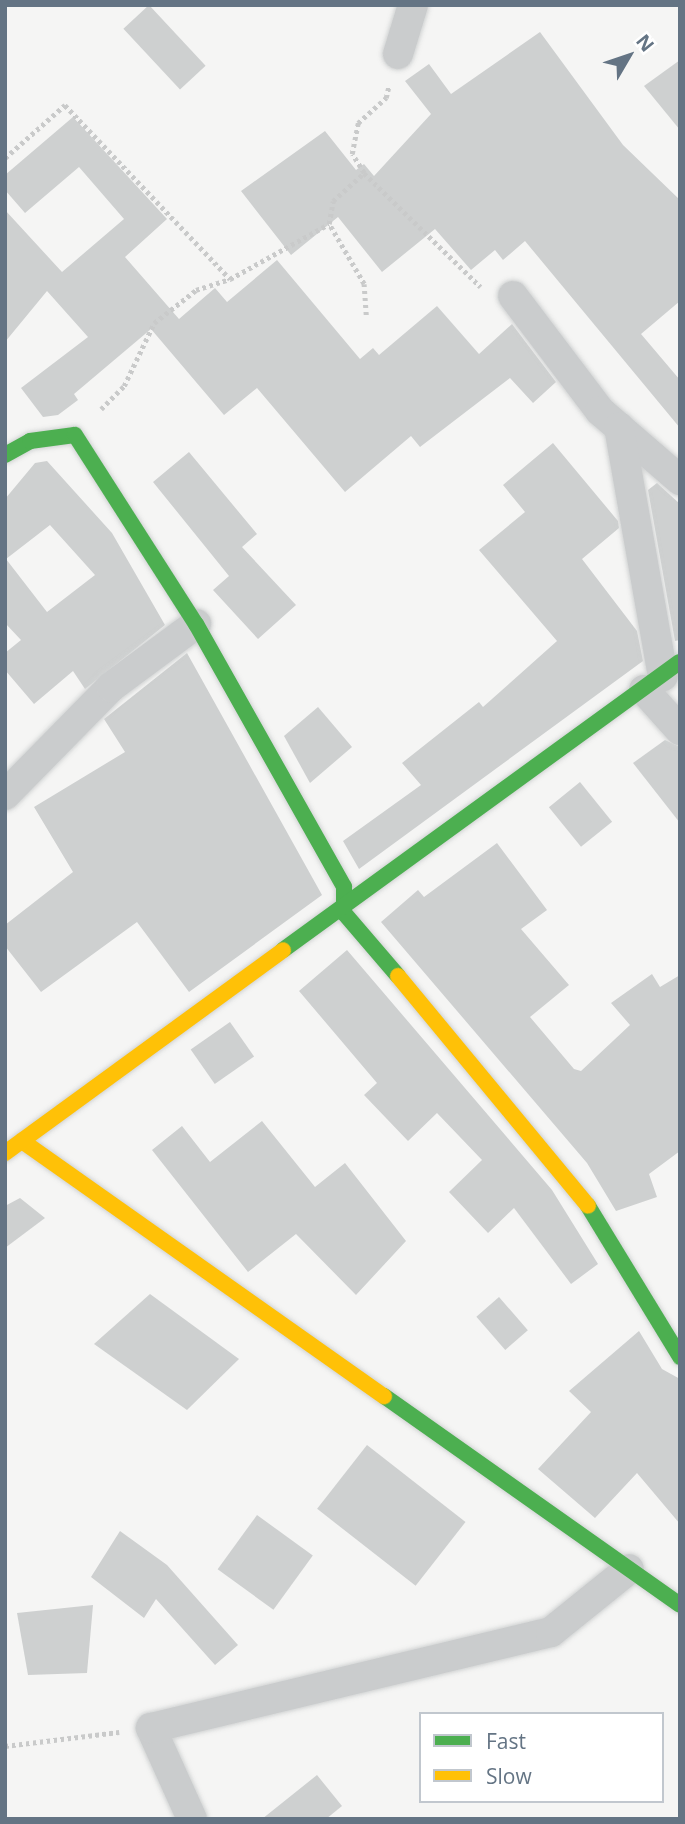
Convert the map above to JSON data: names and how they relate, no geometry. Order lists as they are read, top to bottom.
{
  "legend": ["Fast", "Slow"],
  "north": "top right"
}
